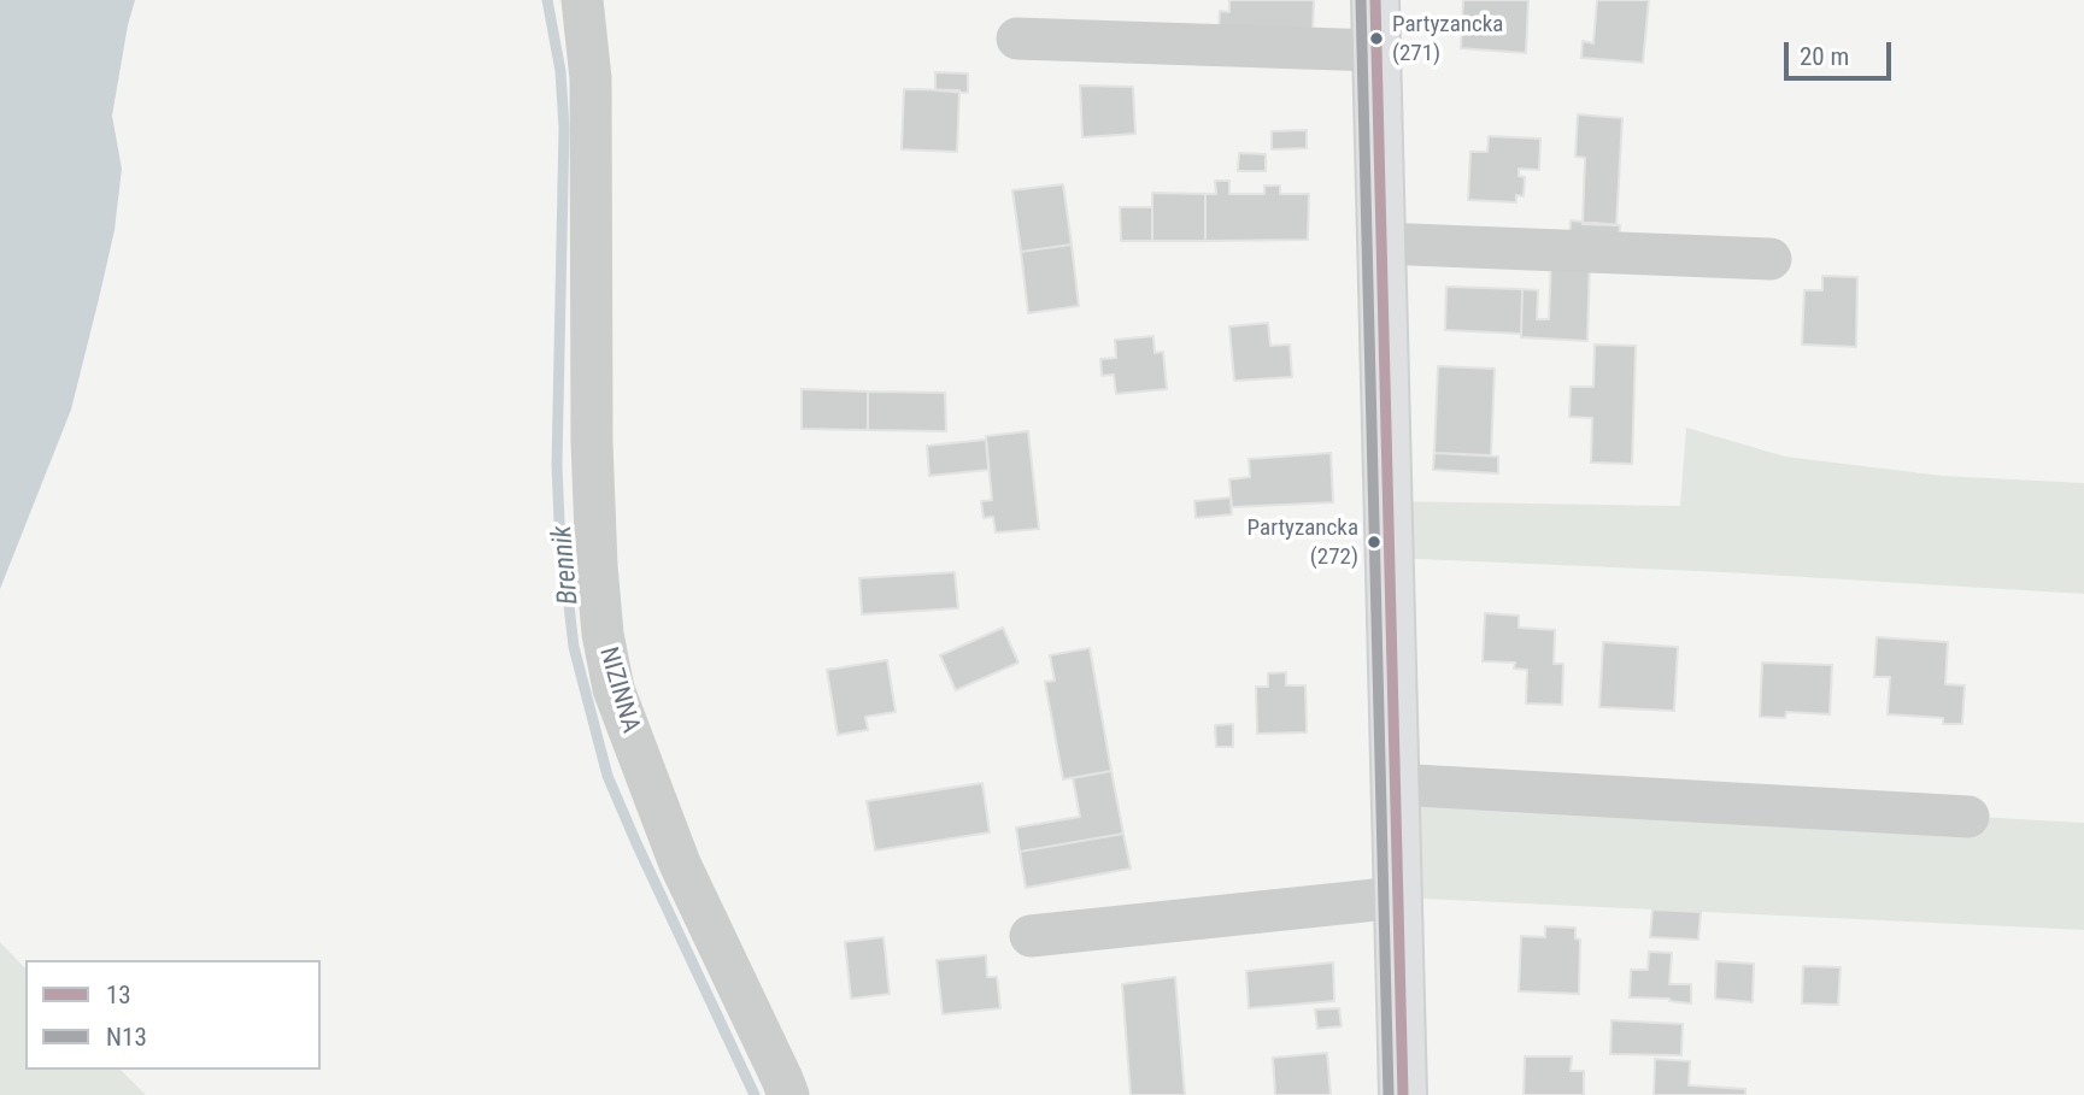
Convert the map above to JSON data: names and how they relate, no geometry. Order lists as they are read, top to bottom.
{
  "streets": {
    "street": ["NIZINNA"]
  },
  "water": ["Brennik"],
  "places": ["Partyzancka (271)", "Partyzancka (272)"],
  "lines": ["transit line 13", "transit line N13"],
  "legend": ["13", "N13"],
  "scale_bar": "20 m"
}
